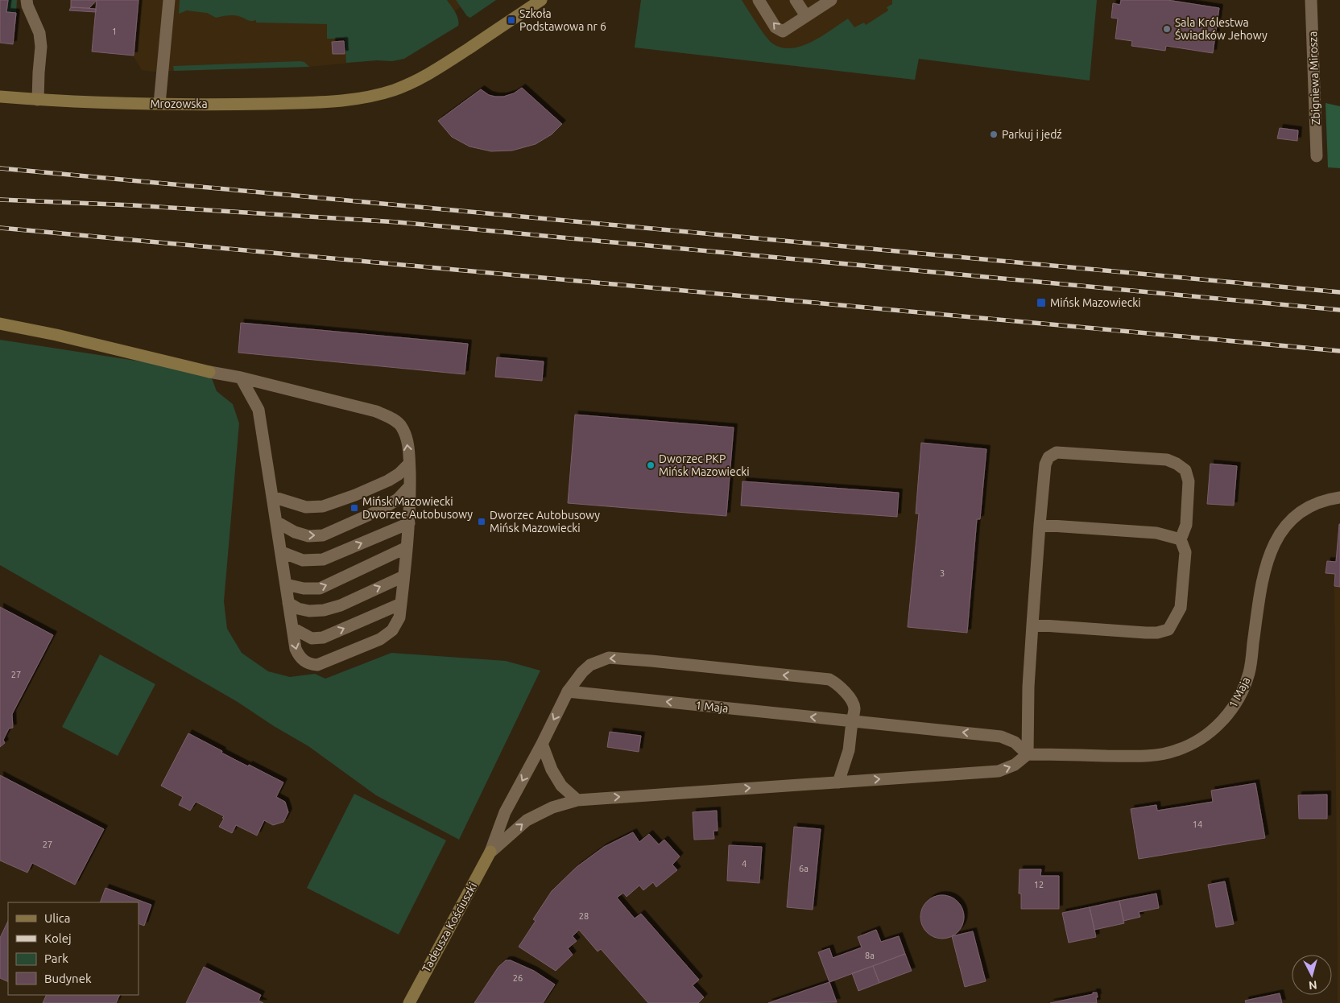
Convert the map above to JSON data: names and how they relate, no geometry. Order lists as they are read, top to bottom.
{
  "streets": {
    "street": [
      "Zbigniewa Mirosza",
      "Mrozowska",
      "1 Maja",
      "Tadeusza Kościuszki"
    ]
  },
  "places": {
    "transit": [
      "Szkoła Podstawowa nr 6",
      "Mińsk Mazowiecki",
      "Mińsk Mazowiecki Dworzec Autobusowy",
      "Dworzec Autobusowy Mińsk Mazowiecki"
    ],
    "other": ["Sala Królestwa Świadków Jehowy", "Parkuj i jedź", "Dworzec PKP Mińsk Mazowiecki"]
  },
  "house_numbers": [
    "1",
    "3",
    "27",
    "14",
    "27",
    "4",
    "6a",
    "12",
    "28",
    "8a",
    "26"
  ],
  "legend": [
    "Ulica",
    "Kolej",
    "Park",
    "Budynek"
  ],
  "north": "bottom"
}
